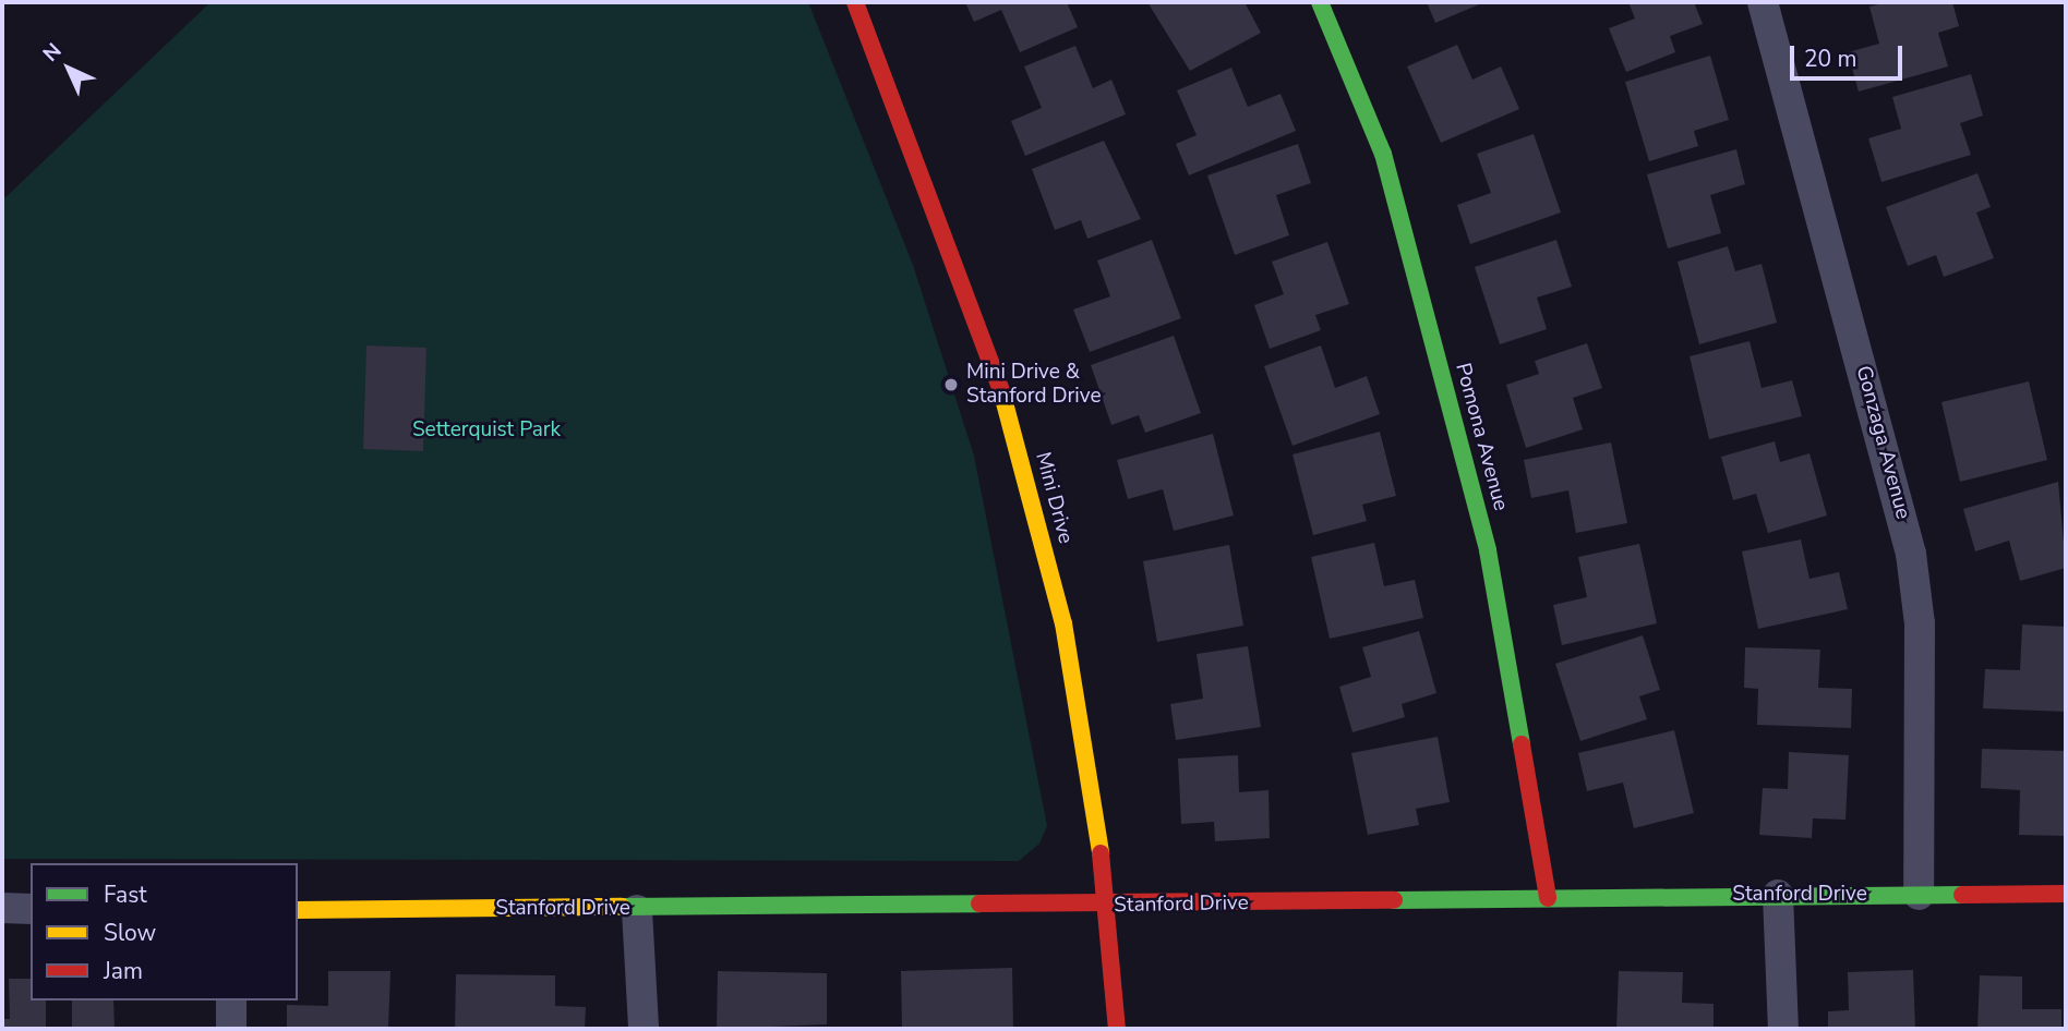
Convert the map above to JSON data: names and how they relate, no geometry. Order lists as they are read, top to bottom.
{
  "streets": {
    "street": [
      "Pomona Avenue",
      "Gonzaga Avenue",
      "Mini Drive",
      "Stanford Drive"
    ]
  },
  "crossings": [
    ["Pomona Avenue", "Stanford Drive"],
    ["Gonzaga Avenue", "Stanford Drive"],
    ["Mini Drive", "Stanford Drive"]
  ],
  "parks": ["Setterquist Park"],
  "places": ["Mini Drive & Stanford Drive"],
  "legend": ["Fast", "Slow", "Jam"],
  "scale_bar": "20 m",
  "north": "top left"
}
